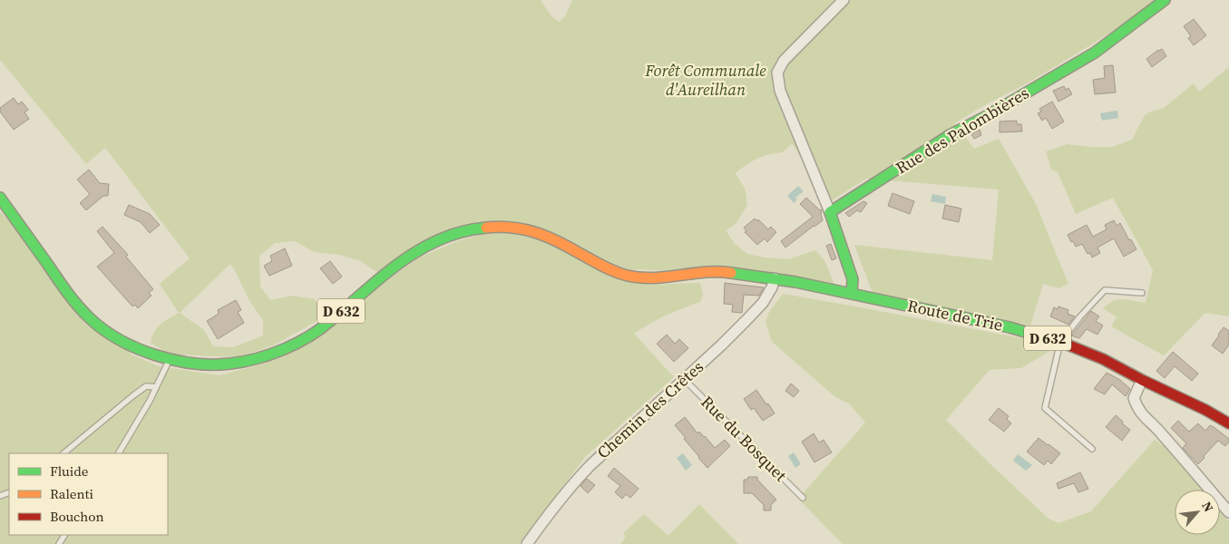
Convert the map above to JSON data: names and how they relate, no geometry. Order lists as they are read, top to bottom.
{
  "streets": {
    "main road": ["Rue des Palombières", "D 632", "Route de Trie"],
    "street": ["Chemin des Crêtes"],
    "lane": ["Rue du Bosquet"]
  },
  "crossings": [
    ["D 632", "Route de Trie"],
    ["D 632", "Chemin des Crêtes"],
    ["Chemin des Crêtes", "Rue du Bosquet"]
  ],
  "parks": ["Forêt Communale d'Aureilhan"],
  "legend": ["Fluide", "Ralenti", "Bouchon"],
  "north": "top right"
}
